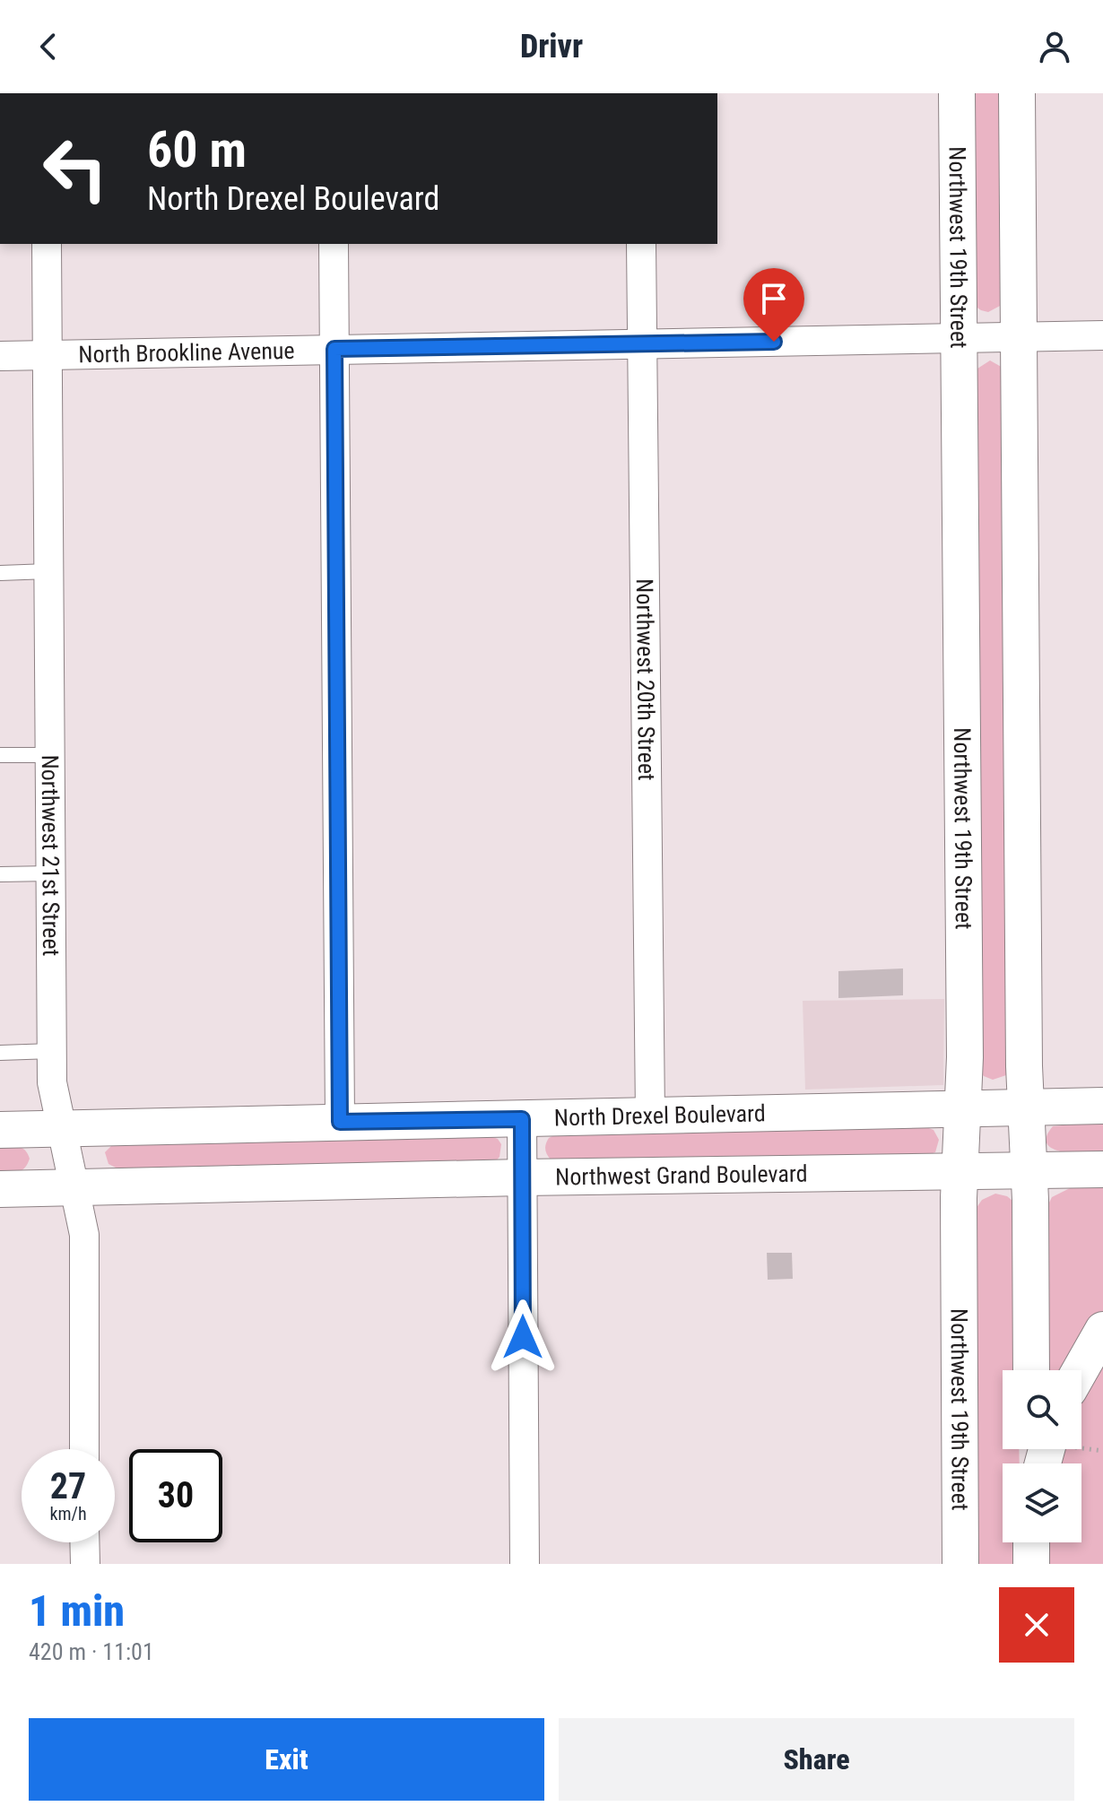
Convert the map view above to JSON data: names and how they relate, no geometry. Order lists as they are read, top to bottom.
{
  "streets": {
    "street": [
      "Northwest 19th Street",
      "North Brookline Avenue",
      "Northwest 20th Street",
      "Northwest 21st Street",
      "North Drexel Boulevard",
      "Northwest Grand Boulevard"
    ]
  },
  "crossings": [
    ["Northwest 19th Street", "North Brookline Avenue"],
    ["Northwest 19th Street", "North Drexel Boulevard"],
    ["Northwest 19th Street", "Northwest Grand Boulevard"],
    ["North Brookline Avenue", "Northwest 20th Street"],
    ["North Brookline Avenue", "Northwest 21st Street"],
    ["Northwest 20th Street", "North Drexel Boulevard"],
    ["Northwest 21st Street", "North Drexel Boulevard"],
    ["Northwest 21st Street", "Northwest Grand Boulevard"]
  ],
  "page": {
    "header": "Drivr",
    "turn": ["60 m", "North Drexel Boulevard"],
    "speed": "27 km/h",
    "limit": "30",
    "heading": ["1 min", "420 m · 11:01"],
    "buttons": ["Exit", "Share"]
  }
}
